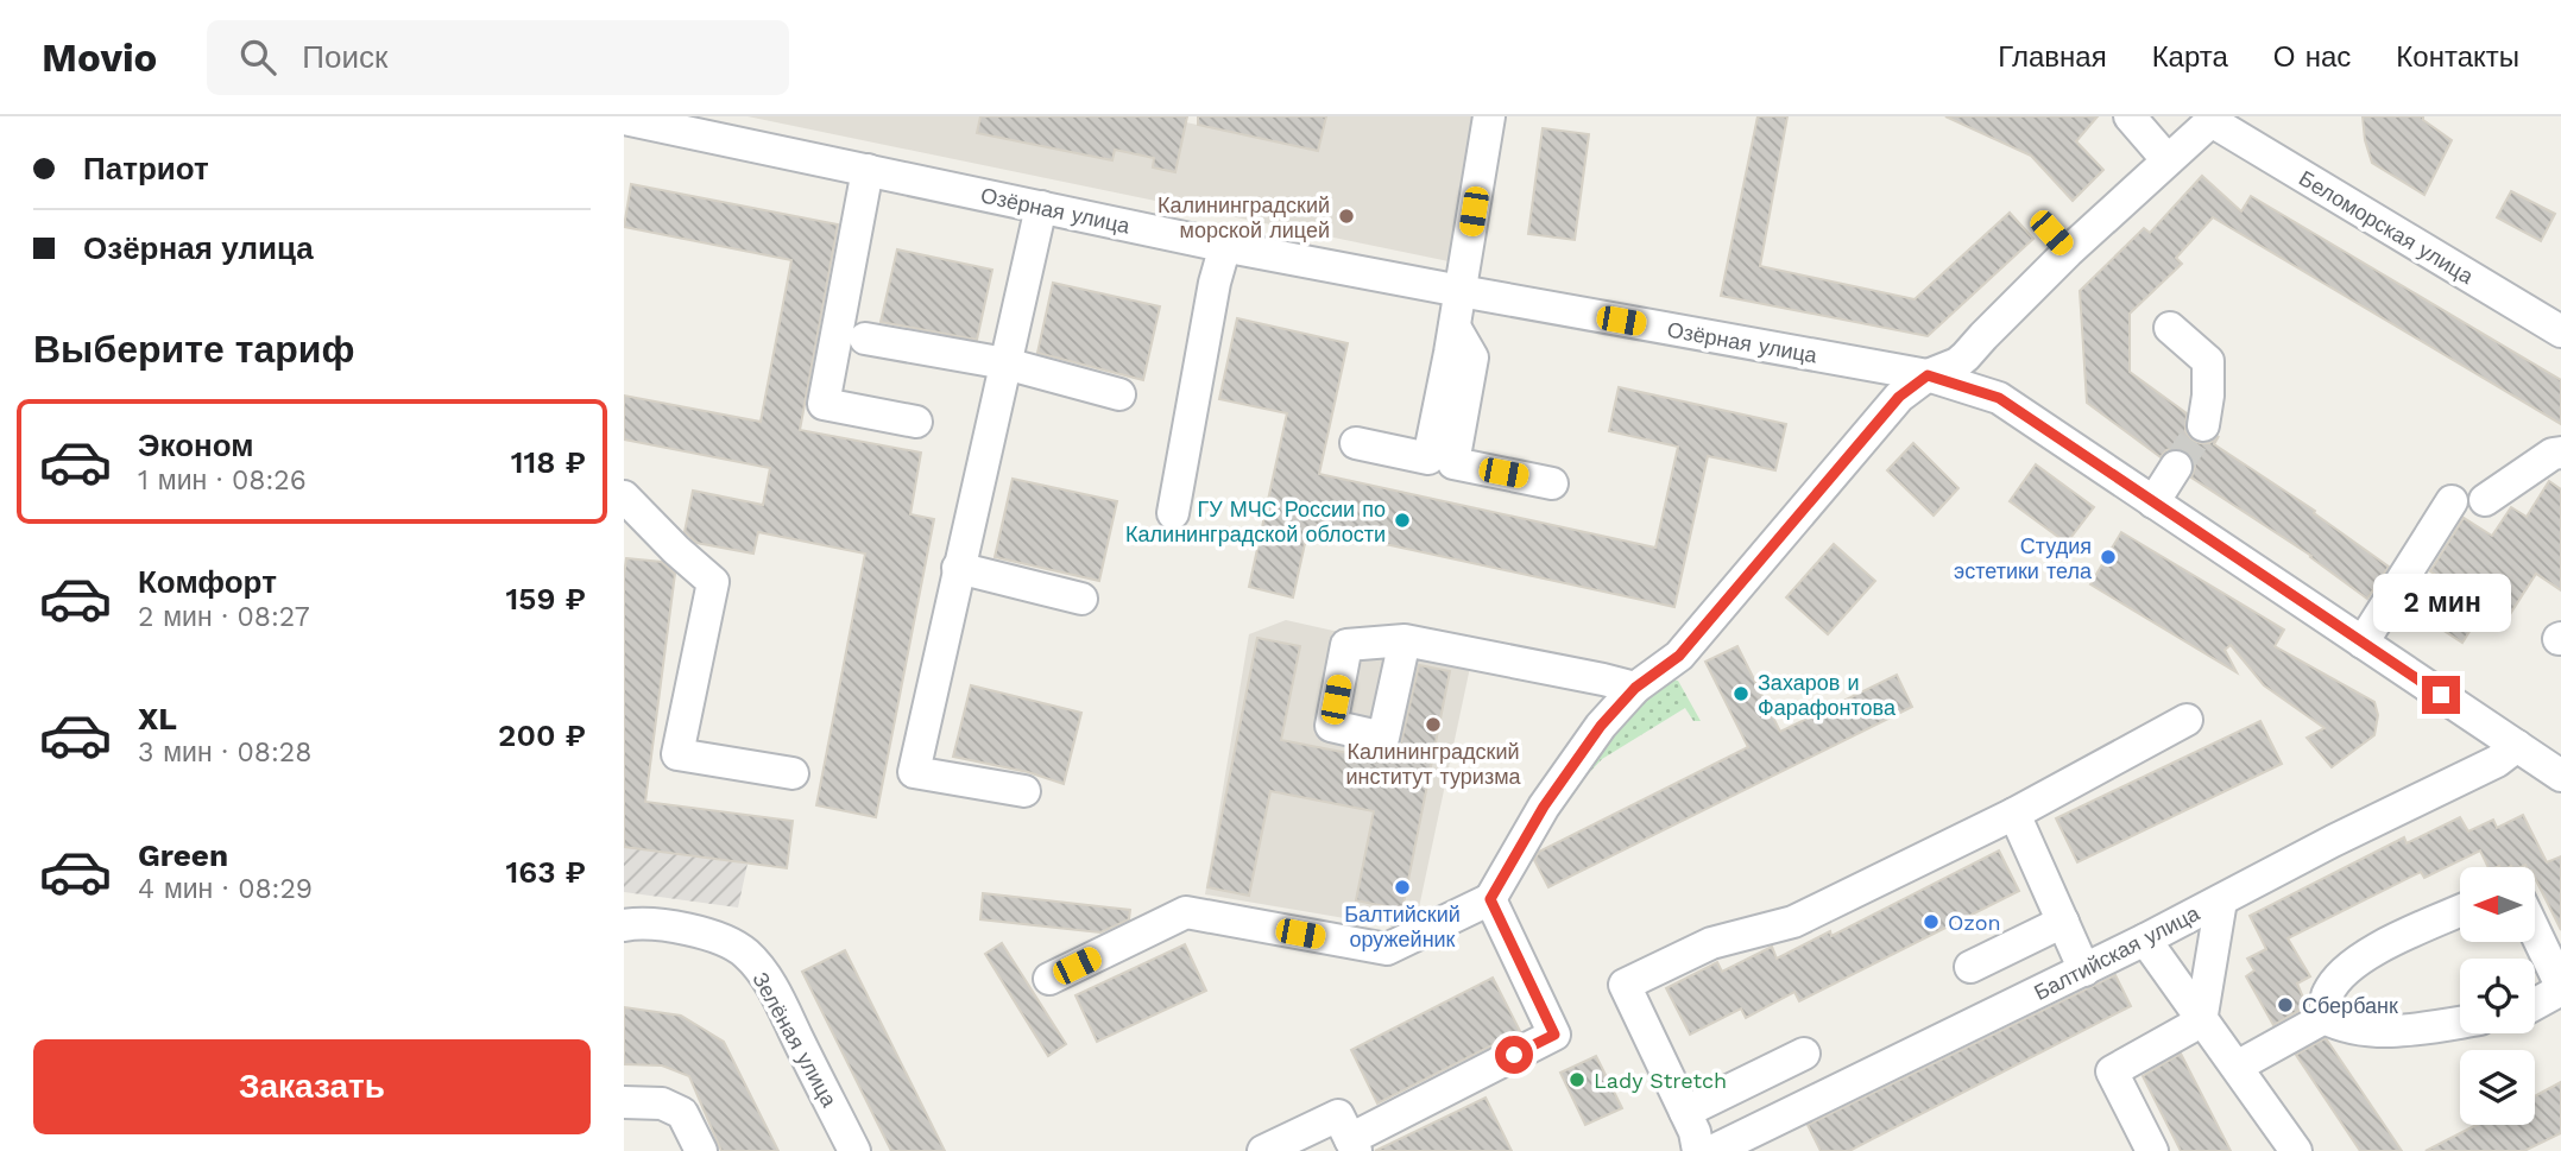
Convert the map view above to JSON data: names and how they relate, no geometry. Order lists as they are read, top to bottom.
{
  "streets": {
    "street": [
      "Озёрная улица",
      "Беломорская улица",
      "Балтийская улица",
      "Зелёная улица"
    ]
  },
  "crossings": [
    ["Озёрная улица", "Балтийская улица"]
  ],
  "places": [
    "Калининградский морской лицей",
    "ГУ МЧС России по Калининградской облости",
    "Студия эстетики тела",
    "Захаров и Фарафонтова",
    "Калининградский институт туризма",
    "Балтийский оружейник",
    "Ozon",
    "Сбербанк",
    "Lady Stretch"
  ],
  "north": "left",
  "page": {
    "header": "Movio",
    "search": "Поиск",
    "nav": [
      "Главная",
      "Карта",
      "О нас",
      "Контакты"
    ],
    "banner": ["Патриот", "Озёрная улица"],
    "heading": "Выберите тариф",
    "list": [
      {
        "name": "Эконом",
        "note": "1 мин · 08:26",
        "value": "118 ₽"
      },
      {
        "name": "Комфорт",
        "note": "2 мин · 08:27",
        "value": "159 ₽"
      },
      {
        "name": "XL",
        "note": "3 мин · 08:28",
        "value": "200 ₽"
      },
      {
        "name": "Green",
        "note": "4 мин · 08:29",
        "value": "163 ₽"
      }
    ],
    "bubble": "2 мин",
    "buttons": "Заказать"
  }
}
